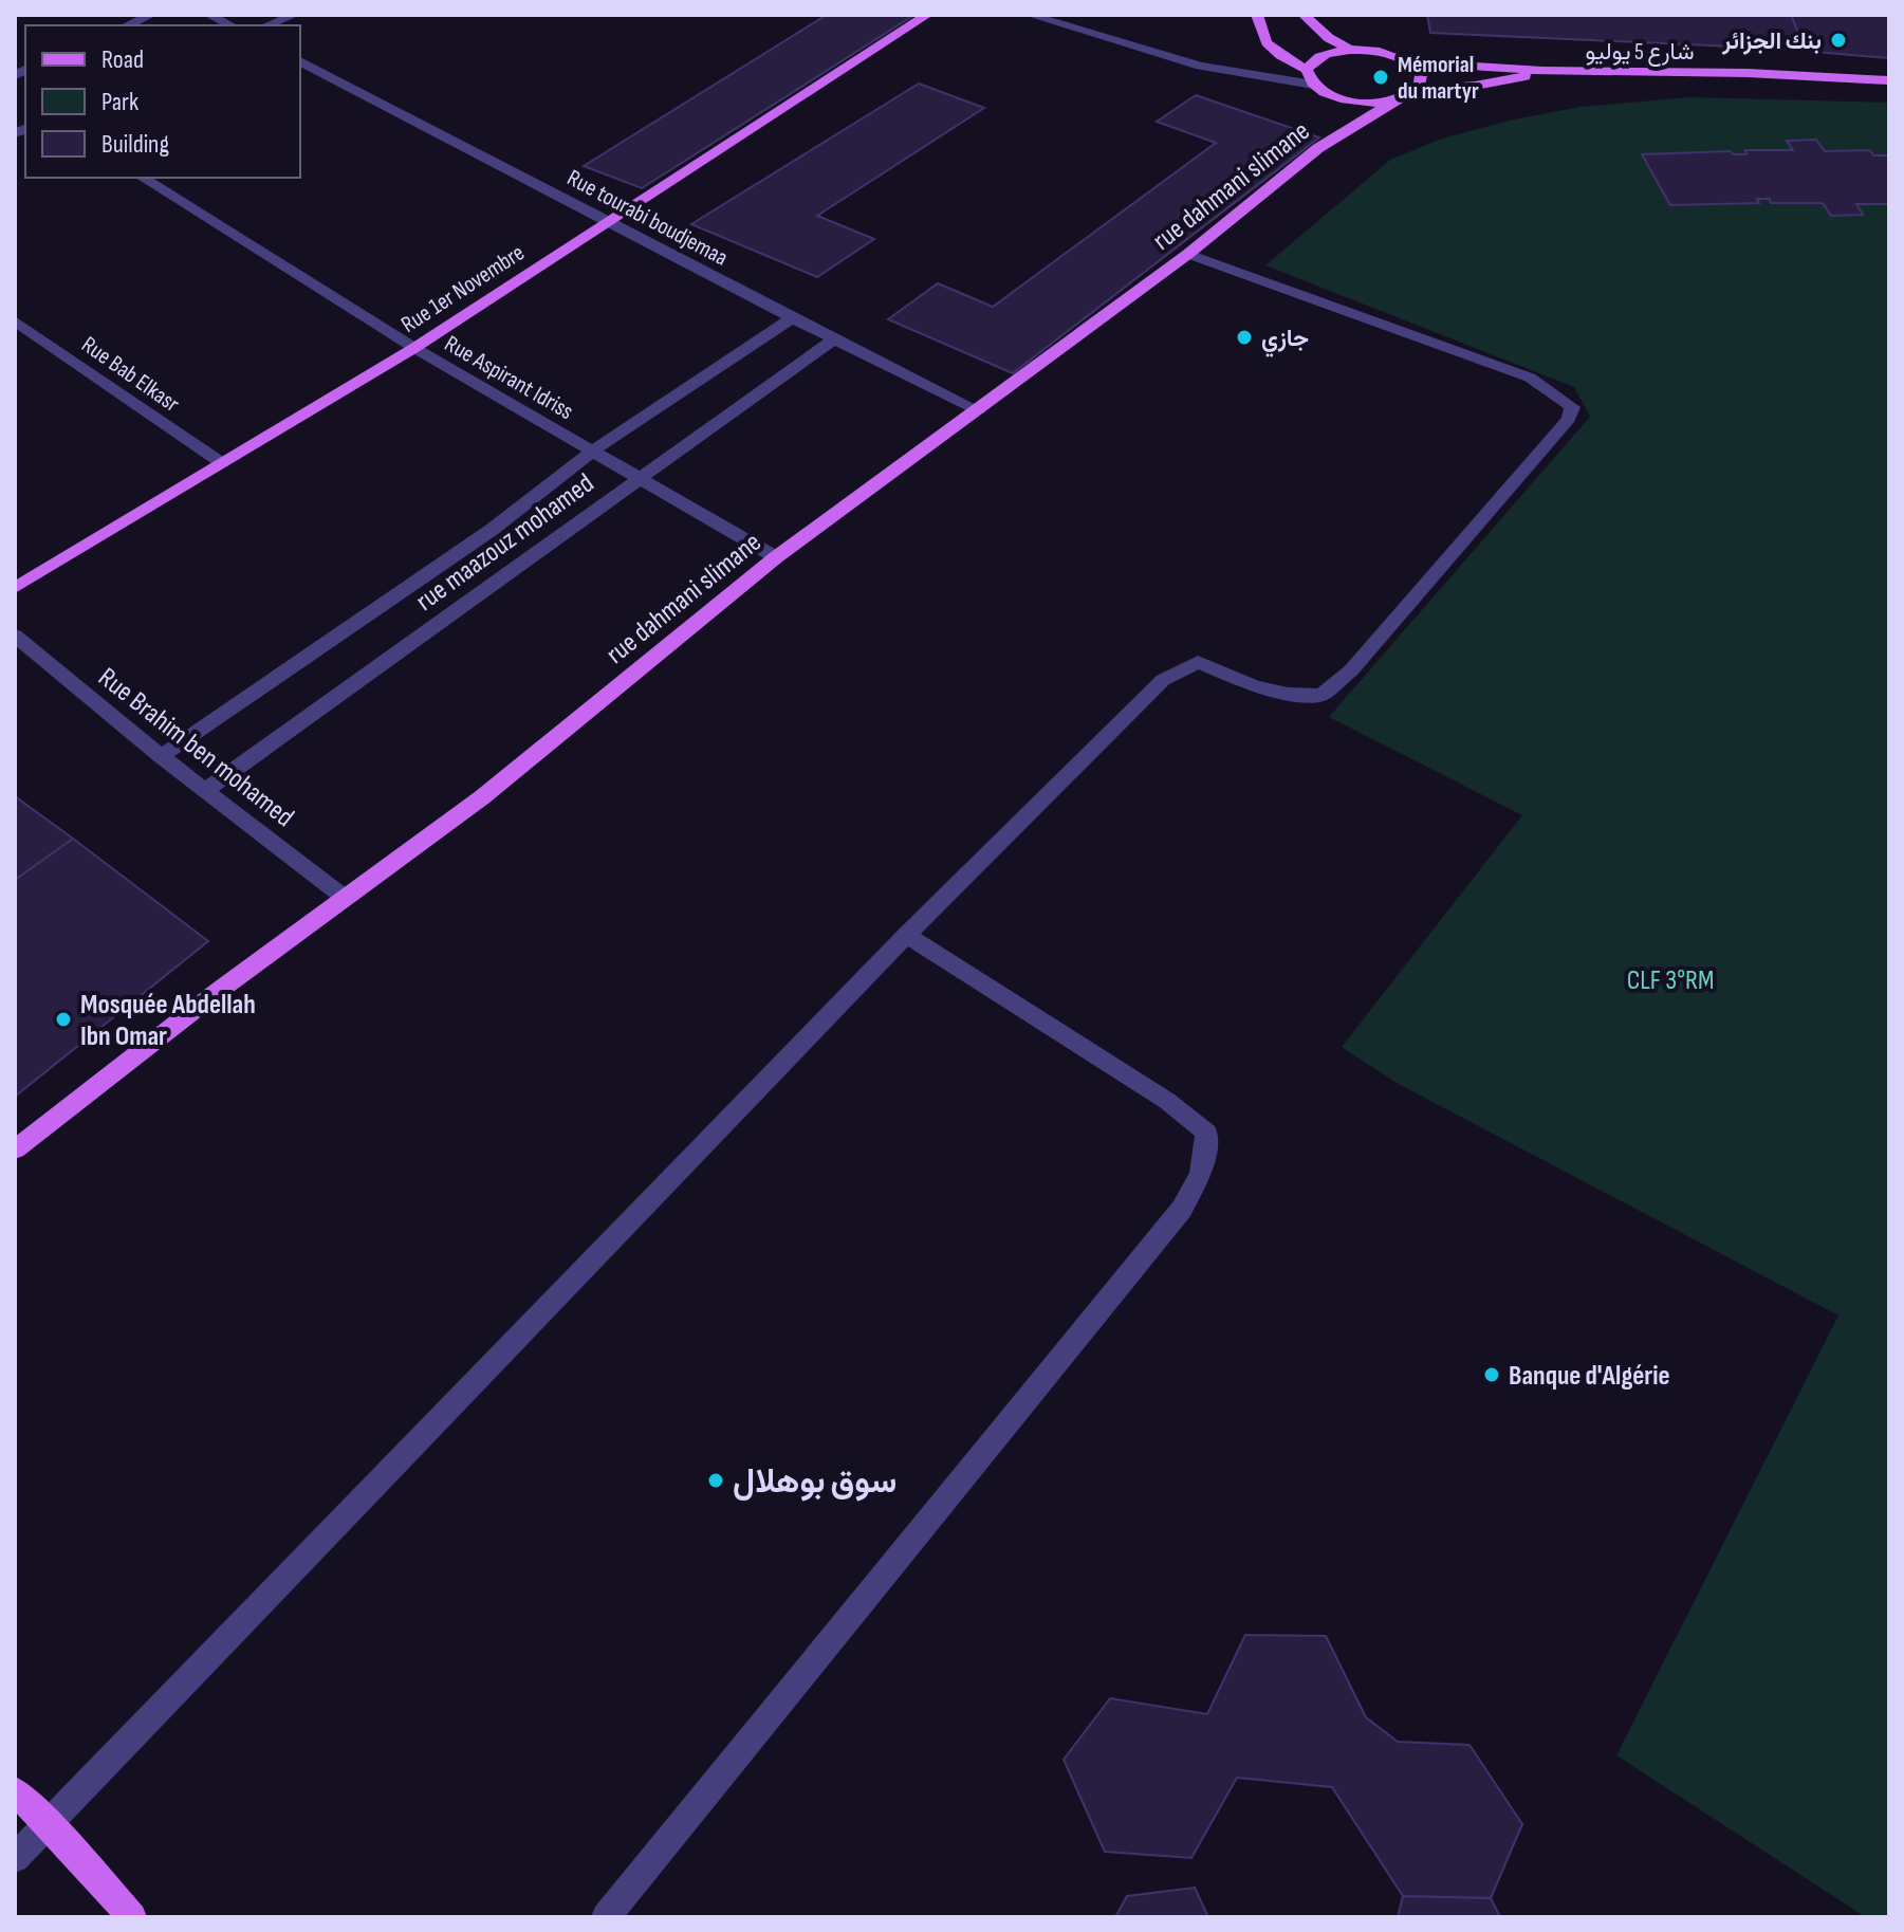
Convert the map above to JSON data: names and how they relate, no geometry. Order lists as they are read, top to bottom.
{
  "streets": {
    "main road": ["شارع 5 يوليو", "rue dahmani slimane", "Rue 1er Novembre"],
    "street": [
      "Rue tourabi boudjemaa",
      "Rue Bab Elkasr",
      "Rue Aspirant Idriss",
      "rue maazouz mohamed",
      "Rue Brahim ben mohamed"
    ]
  },
  "crossings": [
    ["شارع 5 يوليو", "rue dahmani slimane"],
    ["rue dahmani slimane", "Rue tourabi boudjemaa"],
    ["rue dahmani slimane", "Rue Aspirant Idriss"],
    ["rue dahmani slimane", "Rue Brahim ben mohamed"],
    ["Rue tourabi boudjemaa", "Rue 1er Novembre"],
    ["Rue tourabi boudjemaa", "rue maazouz mohamed"],
    ["Rue 1er Novembre", "Rue Bab Elkasr"],
    ["Rue 1er Novembre", "Rue Aspirant Idriss"],
    ["Rue Aspirant Idriss", "rue maazouz mohamed"],
    ["rue maazouz mohamed", "Rue Brahim ben mohamed"]
  ],
  "parks": ["CLF 3°RM"],
  "places": [
    "بنك الجزائر",
    "Mémorial du martyr",
    "جازي",
    "Mosquée Abdellah Ibn Omar",
    "Banque d'Algérie",
    "سوق بوهلال"
  ],
  "legend": ["Road", "Park", "Building"]
}
